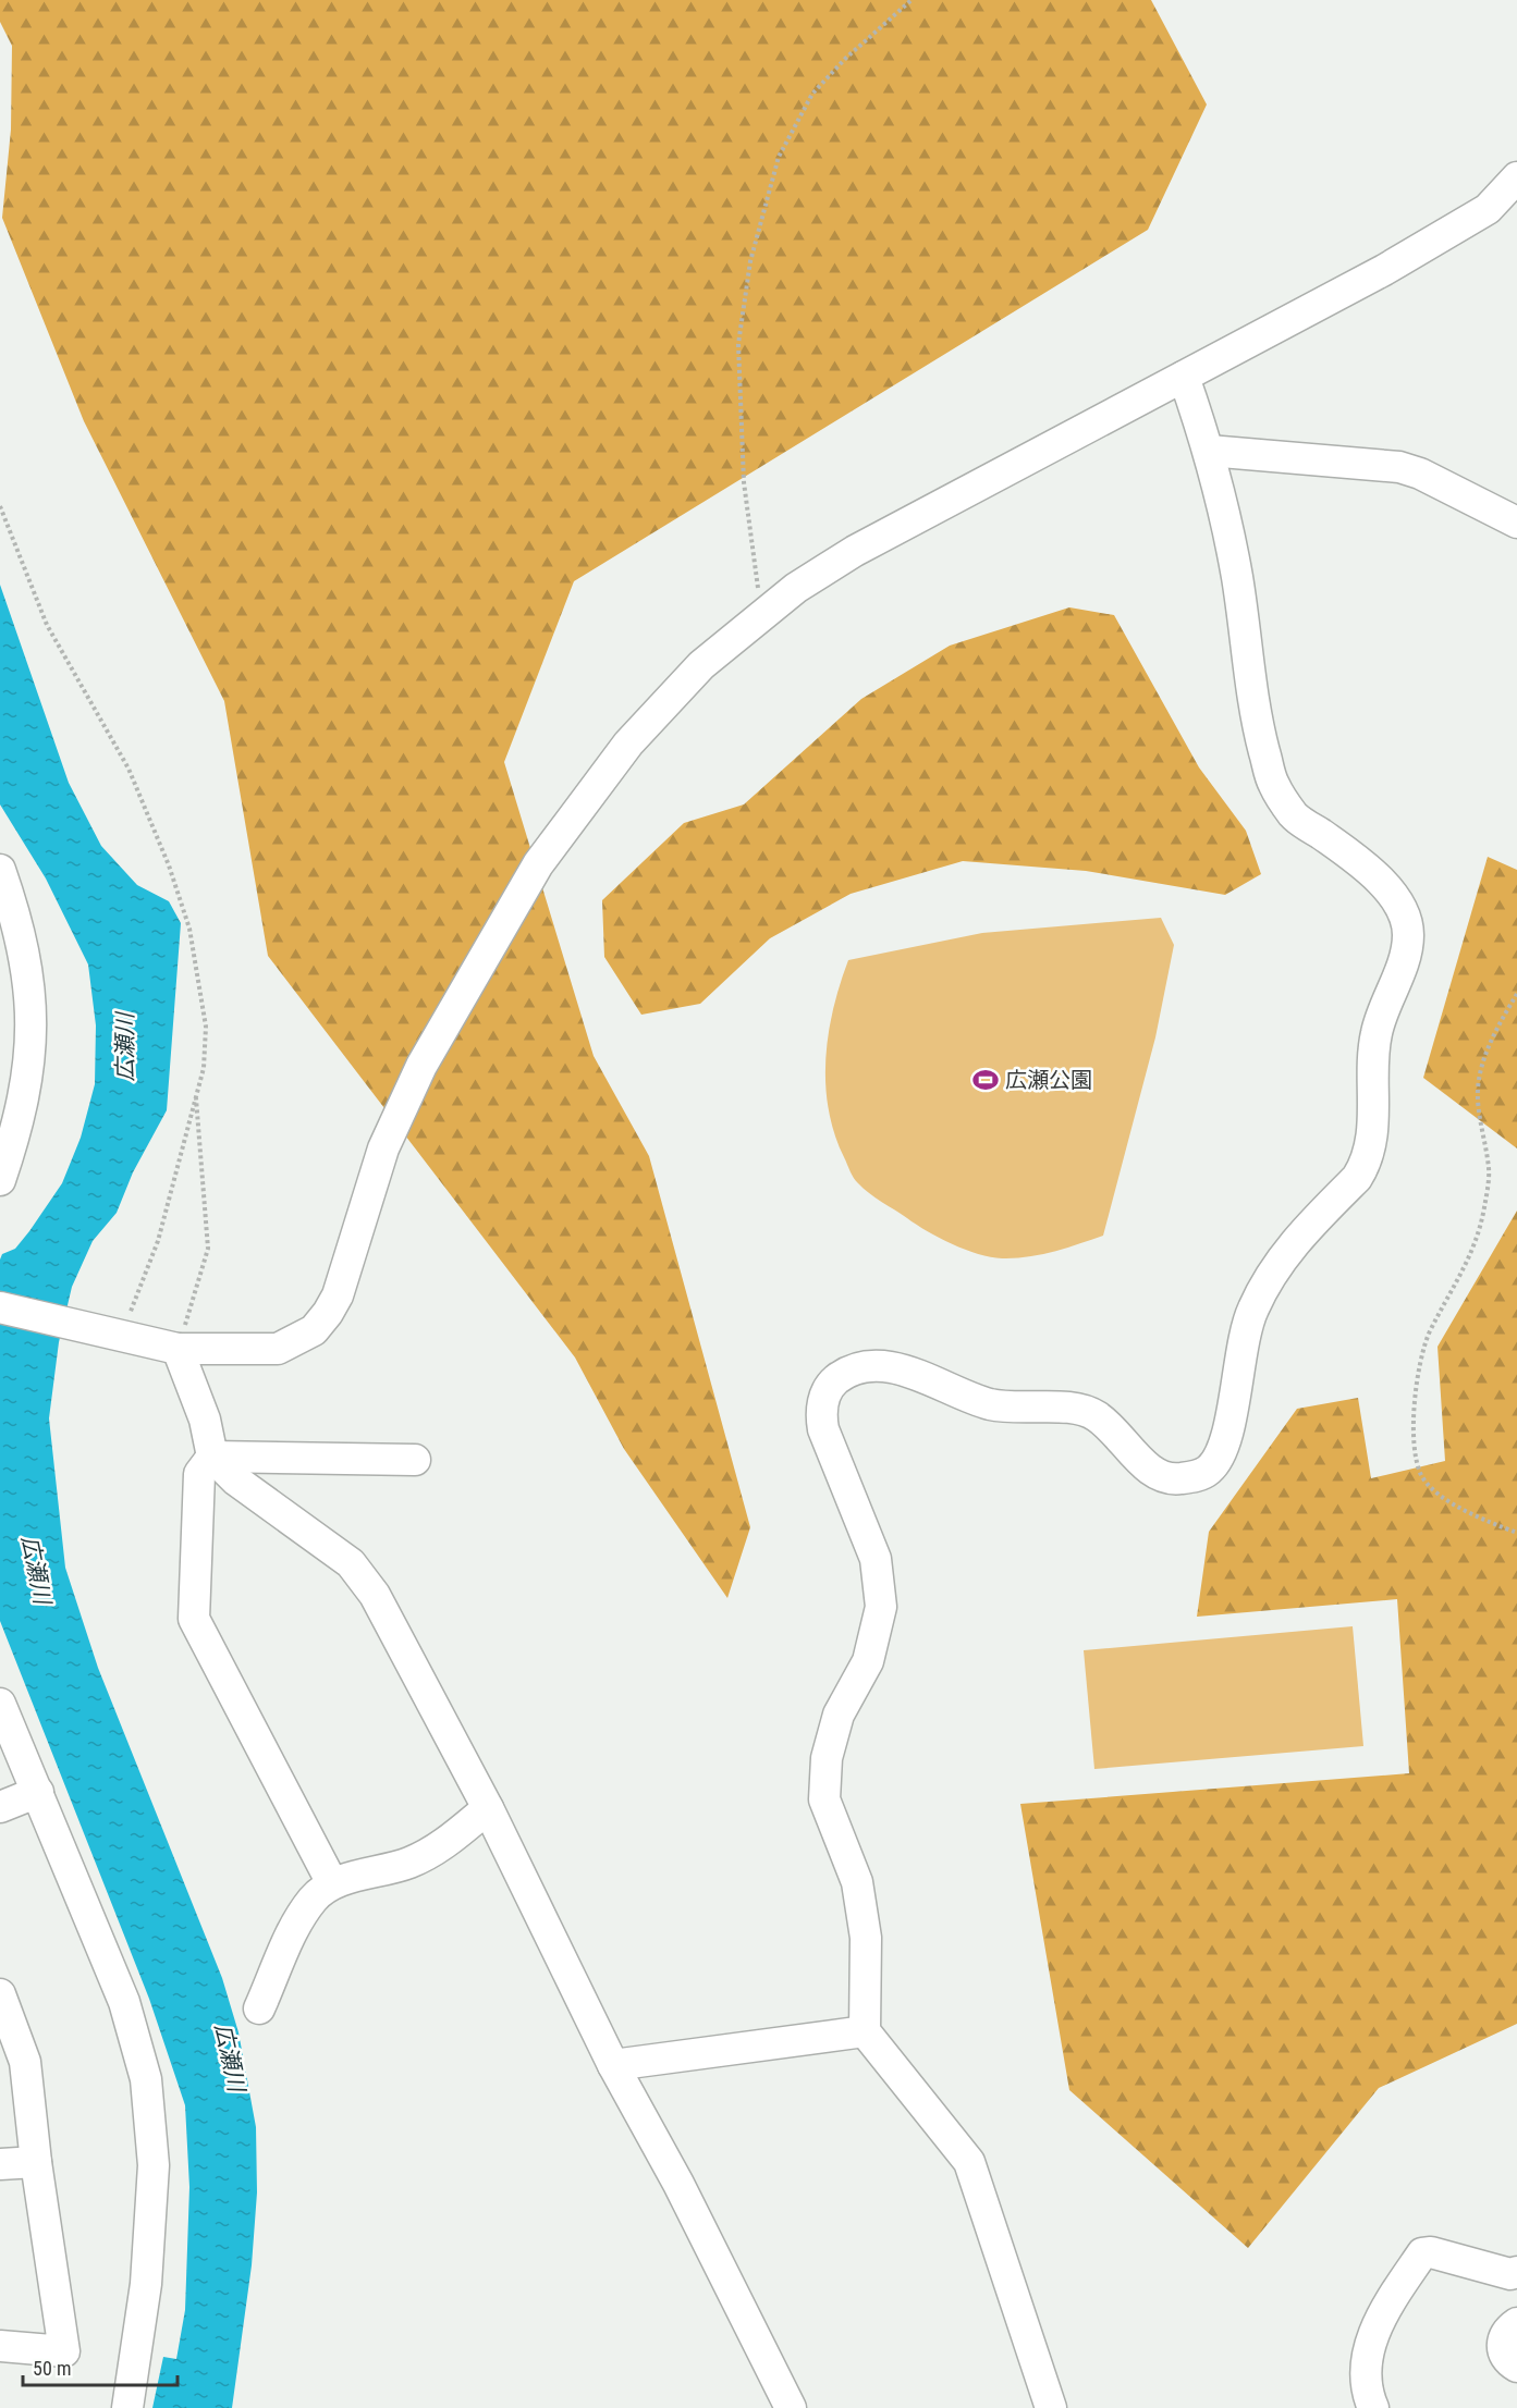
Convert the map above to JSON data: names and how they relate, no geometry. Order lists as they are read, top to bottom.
{
  "water": ["広瀬川"],
  "places": {
    "sports": ["広瀬公園"]
  },
  "scale_bar": "50 m"
}
